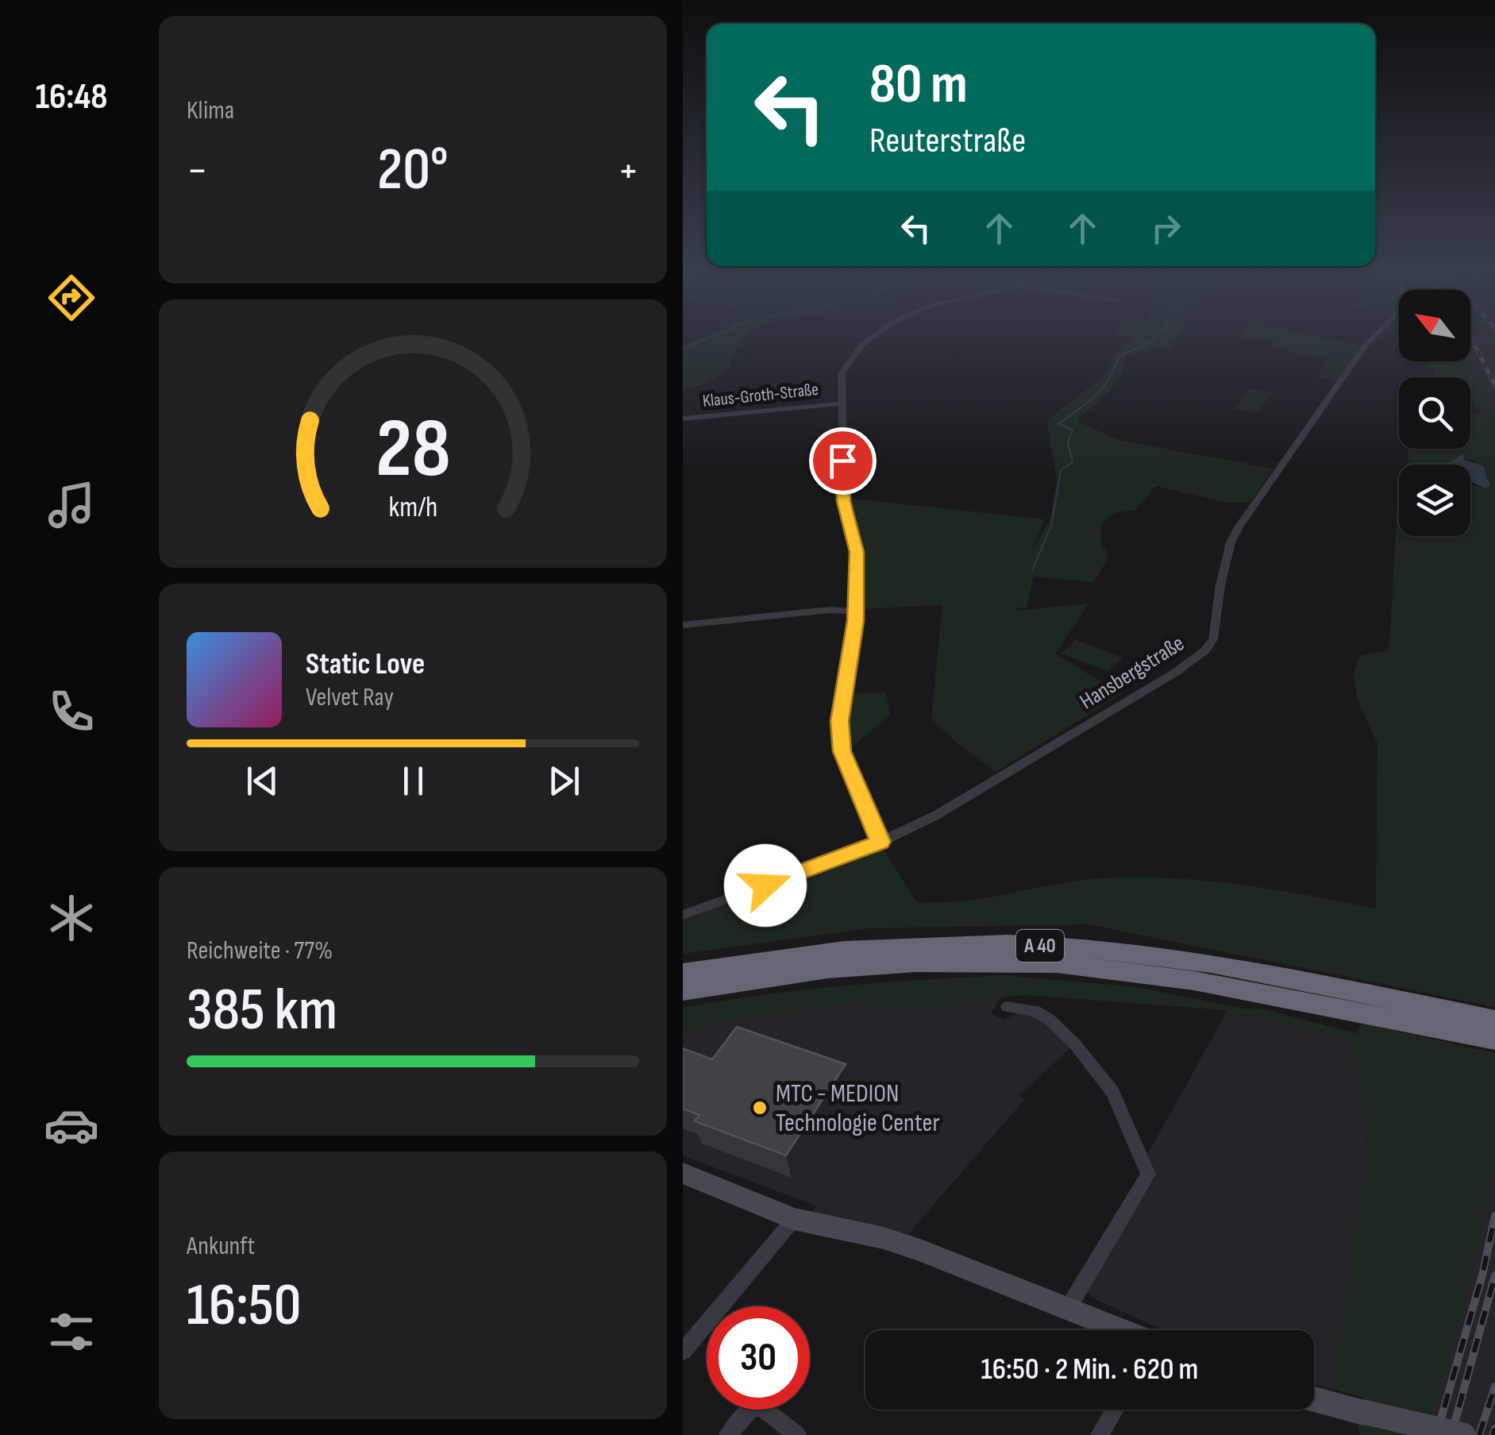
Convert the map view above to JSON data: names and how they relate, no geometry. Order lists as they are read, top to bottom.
{
  "streets": {
    "highway": ["A 40"],
    "street": ["Klaus-Groth-Straße", "Hansbergstraße"]
  },
  "places": ["MTC - MEDION Technologie Center"],
  "north": "top left",
  "page": {
    "tabs": "16:48",
    "tile": [
      "Klima",
      ["Reichweite · 77%", "385 km"],
      ["Ankunft", "16:50"]
    ],
    "turn": ["80 m", "Reuterstraße"],
    "heat": ["−", "20°", "+"],
    "song": ["Static Love", "Velvet Ray"],
    "limit": "30",
    "trip": "16:50 · 2 Min. · 620 m",
    "gauge": ["28", "km/h"]
  }
}
